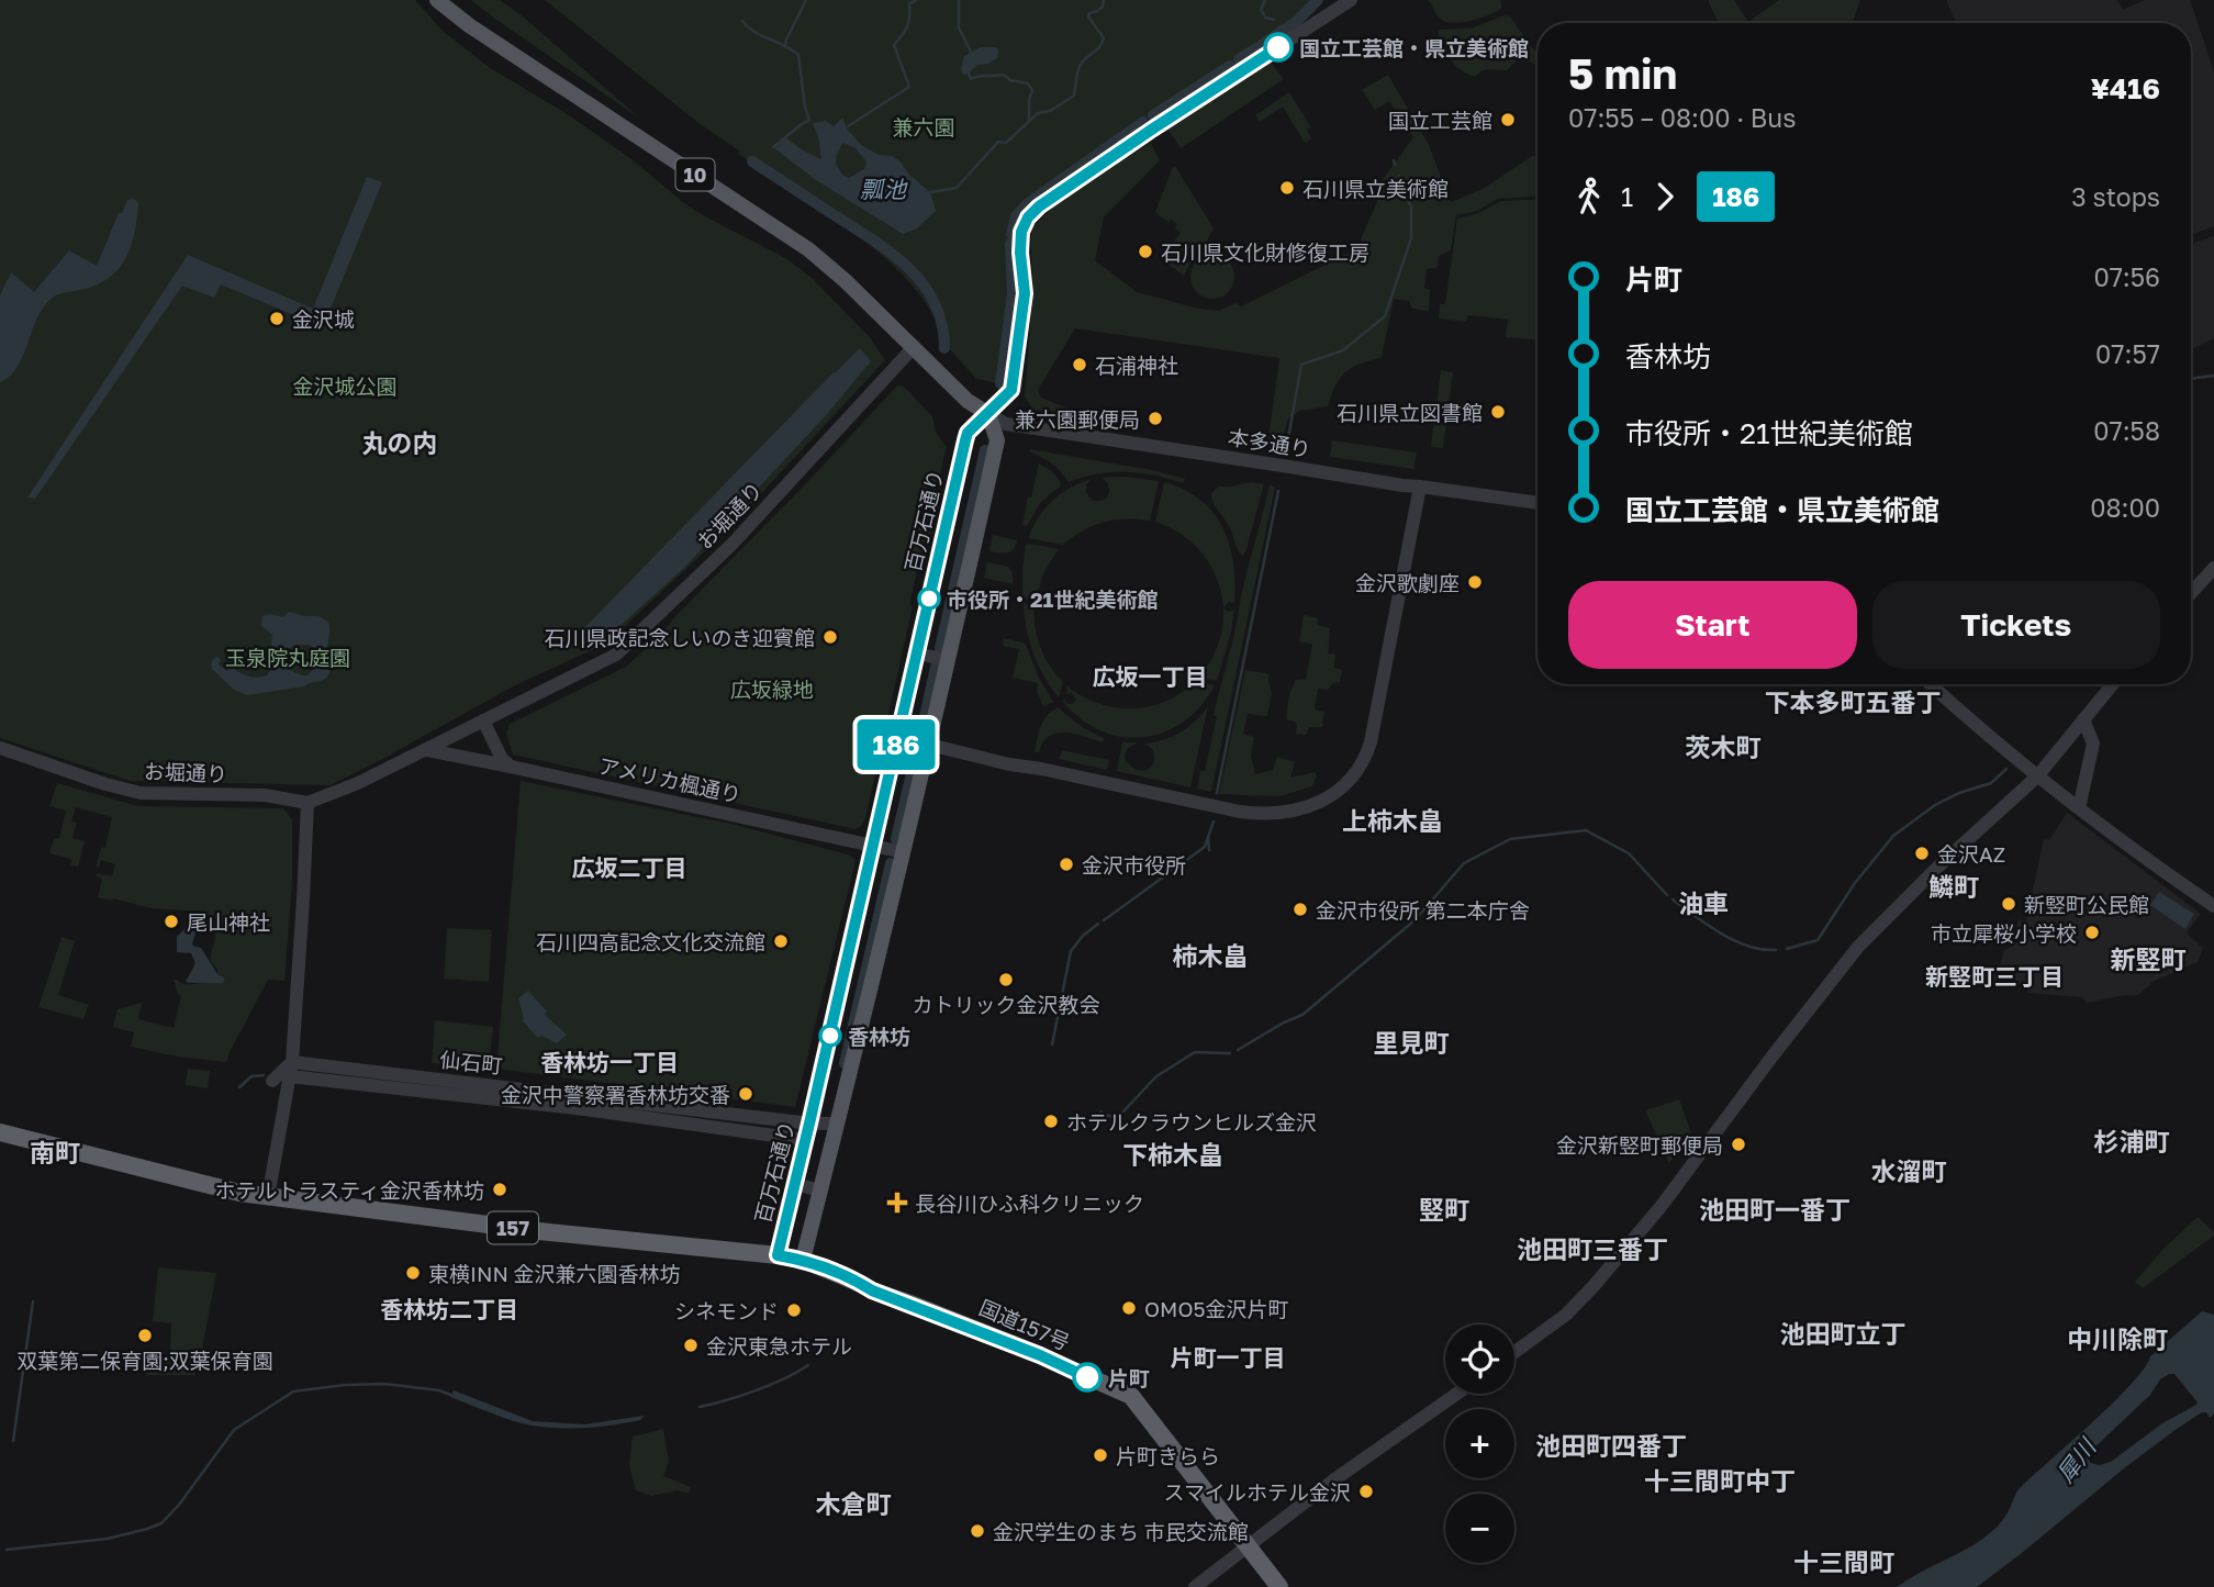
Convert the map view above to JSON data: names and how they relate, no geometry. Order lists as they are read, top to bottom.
{
  "streets": {
    "highway": ["百万石通り", "157", "国道157号"],
    "main road": ["10"],
    "street": [
      "本多通り",
      "お堀通り",
      "アメリカ楓通り",
      "仙石町"
    ]
  },
  "crossings": [
    ["10", "本多通り"],
    ["10", "お堀通り"],
    ["10", "百万石通り"],
    ["本多通り", "百万石通り"],
    ["お堀通り", "アメリカ楓通り"],
    ["百万石通り", "アメリカ楓通り"],
    ["百万石通り", "仙石町"],
    ["百万石通り", "157"],
    ["百万石通り", "国道157号"]
  ],
  "districts": [
    "丸の内",
    "広坂一丁目",
    "下本多町五番丁",
    "茨木町",
    "上柿木畠",
    "広坂二丁目",
    "鱗町",
    "油車",
    "柿木畠",
    "新竪町",
    "新竪町三丁目",
    "里見町",
    "香林坊一丁目",
    "杉浦町",
    "南町",
    "下柿木畠",
    "水溜町",
    "竪町",
    "池田町一番丁",
    "池田町三番丁",
    "香林坊二丁目",
    "池田町立丁",
    "中川除町",
    "片町一丁目",
    "池田町四番丁",
    "十三間町中丁",
    "木倉町",
    "十三間町"
  ],
  "water": ["瓢池", "犀川"],
  "parks": [
    "兼六園",
    "金沢城公園",
    "玉泉院丸庭園",
    "広坂緑地"
  ],
  "places": {
    "other": [
      "国立工芸館・県立美術館",
      "国立工芸館",
      "石川県立美術館",
      "石川県文化財修復工房",
      "金沢城",
      "石浦神社",
      "石川県立図書館",
      "兼六園郵便局",
      "金沢歌劇座",
      "市役所・21世紀美術館",
      "石川県政記念しいのき迎賓館",
      "金沢AZ",
      "金沢市役所",
      "新竪町公民館",
      "金沢市役所 第二本庁舎",
      "尾山神社",
      "市立犀桜小学校",
      "石川四高記念文化交流館",
      "カトリック金沢教会",
      "香林坊",
      "金沢中警察署香林坊交番",
      "ホテルクラウンヒルズ金沢",
      "金沢新竪町郵便局",
      "ホテルトラスティ金沢香林坊",
      "東横INN 金沢兼六園香林坊",
      "OMO5金沢片町",
      "シネモンド",
      "双葉第二保育園;双葉保育園",
      "金沢東急ホテル",
      "片町",
      "片町きらら",
      "スマイルホテル金沢",
      "金沢学生のまち 市民交流館"
    ],
    "health": ["長谷川ひふ科クリニック"]
  },
  "lines": ["bus line 186"],
  "page": {
    "on_map": "186",
    "heading": ["5 min", "07:55 – 08:00 · Bus", "¥416"],
    "legs": ["1", "186", "3 stops"],
    "list": [
      {
        "name": "片町",
        "value": "07:56"
      },
      {
        "name": "香林坊",
        "value": "07:57"
      },
      {
        "name": "市役所・21世紀美術館",
        "value": "07:58"
      },
      {
        "name": "国立工芸館・県立美術館",
        "value": "08:00"
      }
    ],
    "buttons": ["Start", "Tickets"],
    "map_buttons": ["+", "−"]
  }
}
